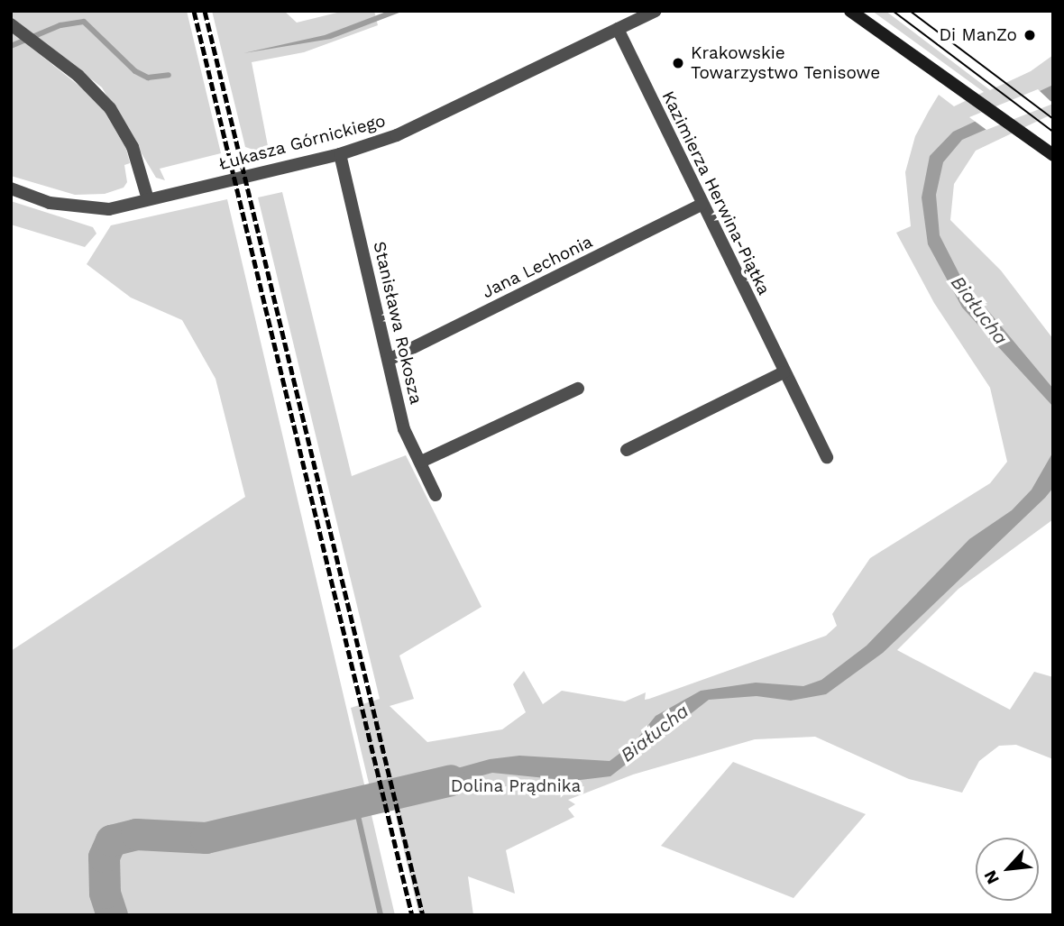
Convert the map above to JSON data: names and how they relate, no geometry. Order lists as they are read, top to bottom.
{
  "streets": {
    "street": [
      "Łukasza Górnickiego",
      "Kazimierza Herwina-Piątka",
      "Jana Lechonia",
      "Stanisława Rokosza"
    ]
  },
  "crossings": [
    ["Łukasza Górnickiego", "Kazimierza Herwina-Piątka"],
    ["Łukasza Górnickiego", "Stanisława Rokosza"],
    ["Kazimierza Herwina-Piątka", "Jana Lechonia"],
    ["Jana Lechonia", "Stanisława Rokosza"]
  ],
  "water": ["Białucha"],
  "parks": ["Dolina Prądnika"],
  "places": ["Di ManZo", "Krakowskie Towarzystwo Tenisowe"],
  "north": "bottom left"
}
